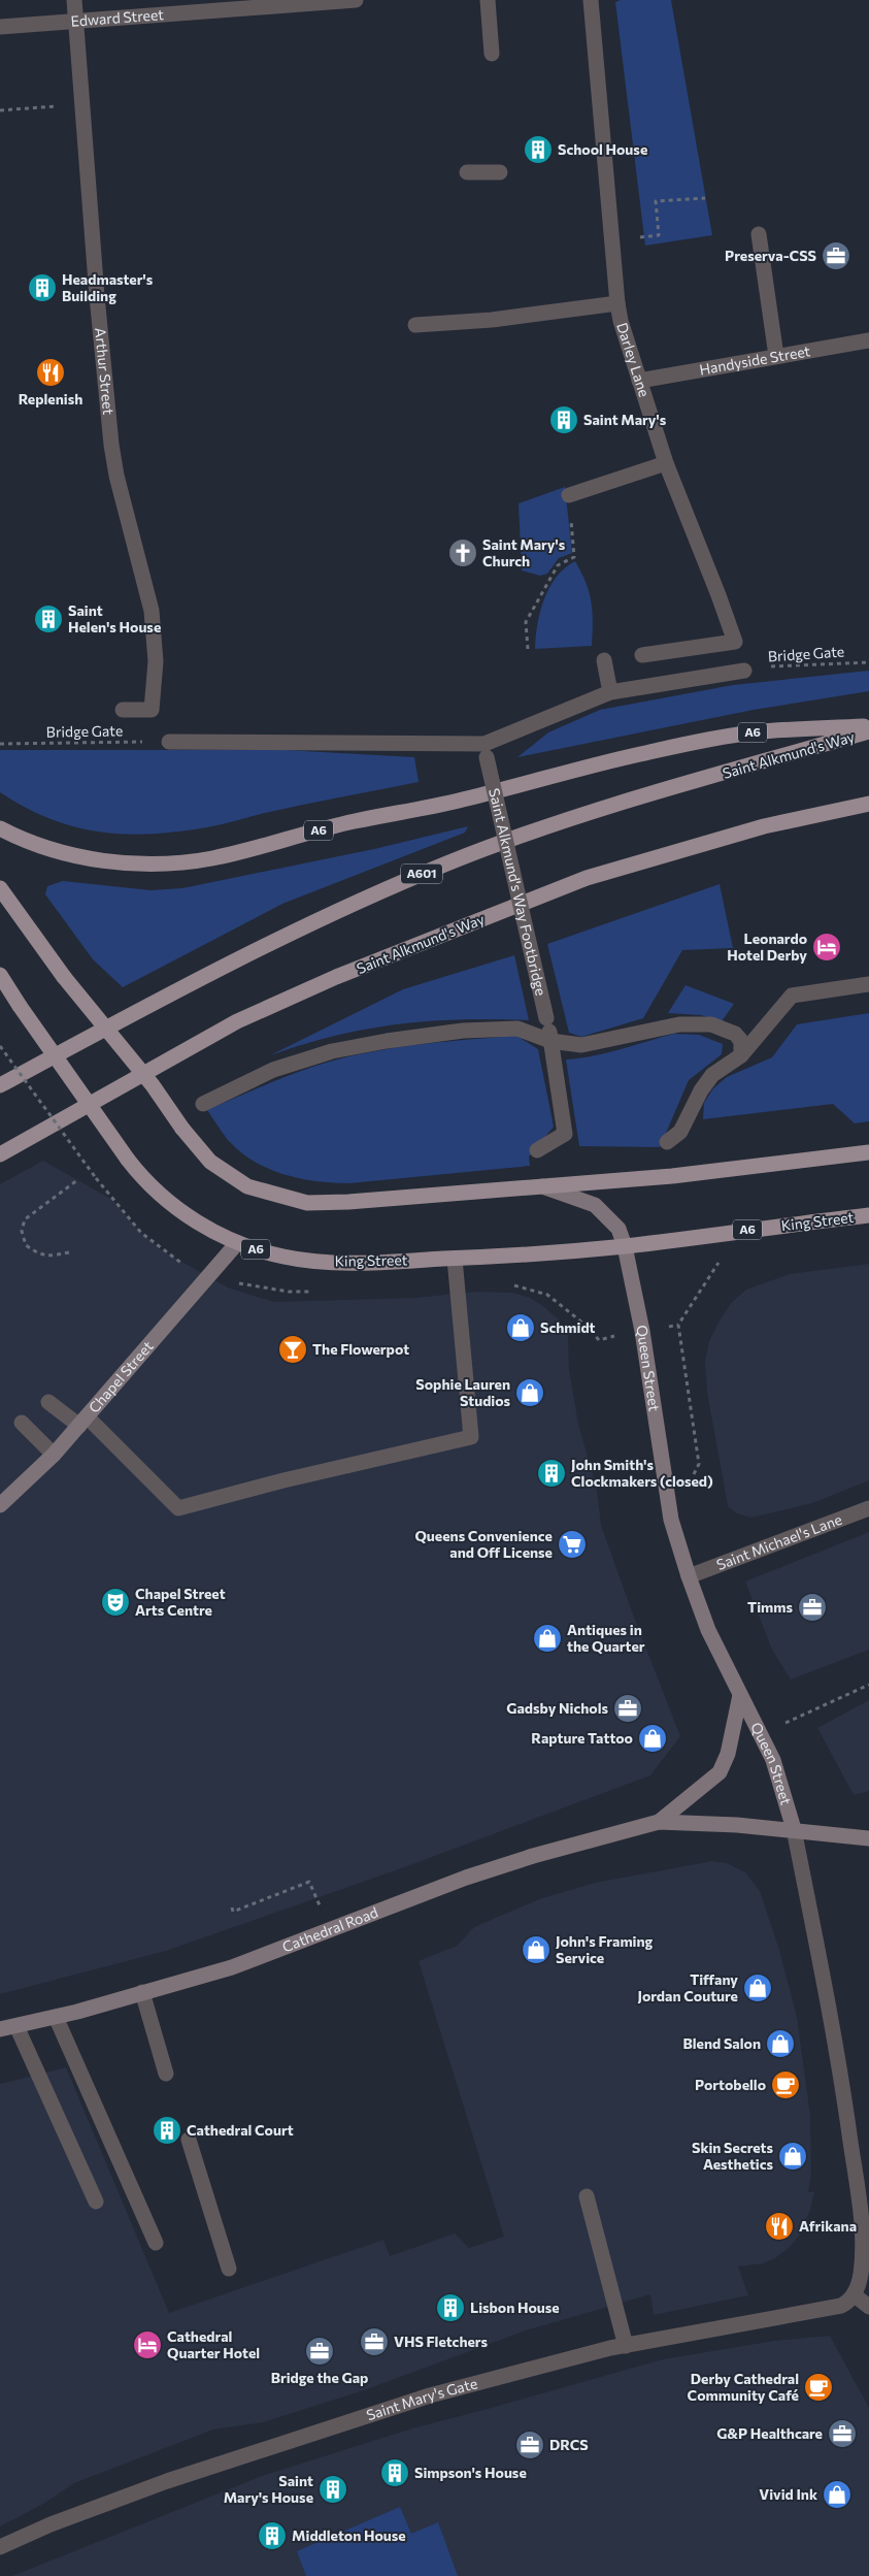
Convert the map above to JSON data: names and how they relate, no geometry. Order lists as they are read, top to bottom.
{
  "streets": {
    "main road": [
      "A6",
      "Saint Alkmund's Way",
      "A601",
      "King Street"
    ],
    "street": [
      "Edward Street",
      "Darley Lane",
      "Handyside Street",
      "Arthur Street",
      "Saint Alkmund's Way Footbridge",
      "Queen Street",
      "Chapel Street",
      "Saint Michael's Lane",
      "Cathedral Road",
      "Saint Mary's Gate"
    ],
    "path": ["Bridge Gate"]
  },
  "crossings": [
    ["Edward Street", "Arthur Street"],
    ["Darley Lane", "Handyside Street"],
    ["King Street", "Queen Street"],
    ["King Street", "Chapel Street"],
    ["Queen Street", "Saint Michael's Lane"],
    ["Queen Street", "Cathedral Road"],
    ["Queen Street", "Saint Mary's Gate"]
  ],
  "places": {
    "building": [
      "School House",
      "Headmaster's Building",
      "Saint Mary's",
      "Saint Helen's House",
      "John Smith's Clockmakers (closed)",
      "Cathedral Court",
      "Lisbon House",
      "Simpson's House",
      "Saint Mary's House",
      "Middleton House"
    ],
    "office": [
      "Preserva-CSS",
      "Timms",
      "Gadsby Nichols",
      "VHS Fletchers",
      "Bridge the Gap",
      "G&P Healthcare",
      "DRCS"
    ],
    "restaurant": ["Replenish", "Afrikana"],
    "church": ["Saint Mary's Church"],
    "hotel": ["Leonardo Hotel Derby", "Cathedral Quarter Hotel"],
    "shop": [
      "Schmidt",
      "Sophie Lauren Studios",
      "Antiques in the Quarter",
      "Rapture Tattoo",
      "John's Framing Service",
      "Tiffany Jordan Couture",
      "Blend Salon",
      "Skin Secrets Aesthetics",
      "Vivid Ink"
    ],
    "bar": ["The Flowerpot"],
    "supermarket": ["Queens Convenience and Off License"],
    "theatre": ["Chapel Street Arts Centre"],
    "cafe": ["Portobello", "Derby Cathedral Community Café"]
  }
}
